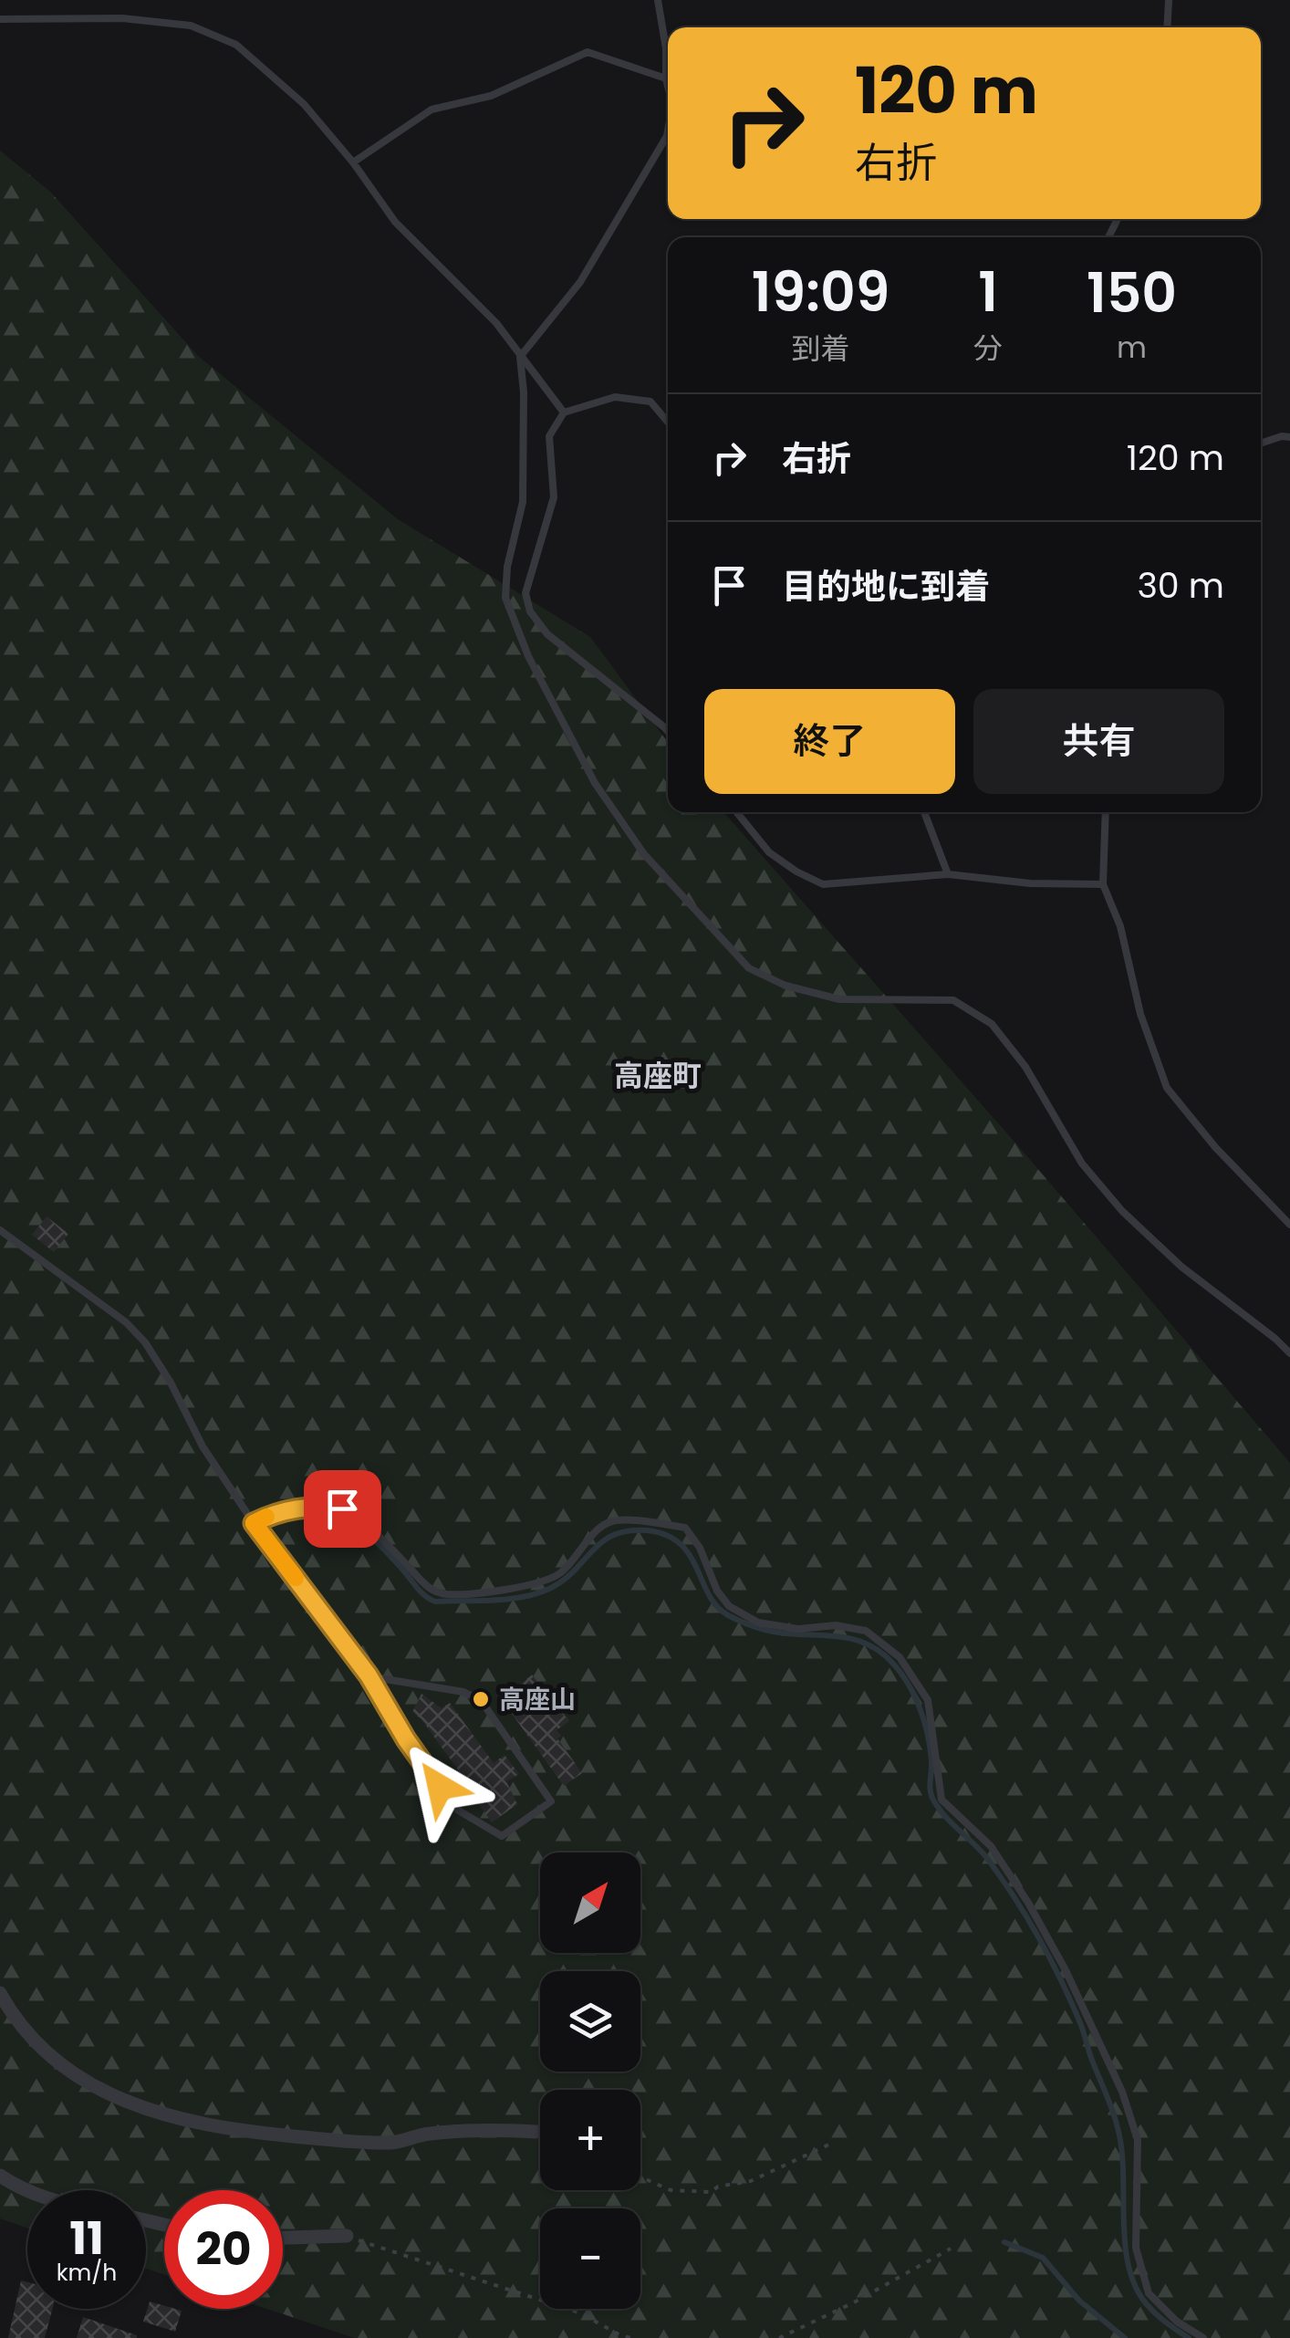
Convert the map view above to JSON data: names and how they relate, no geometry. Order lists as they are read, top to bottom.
{
  "districts": ["高座町"],
  "places": ["高座山"],
  "north": "top right",
  "page": {
    "turn": ["120 m", "右折"],
    "eta": [
      "19:09",
      "到着",
      "1",
      "分",
      "150",
      "m"
    ],
    "list": [
      {
        "name": "右折",
        "value": "120 m"
      },
      {
        "name": "目的地に到着",
        "value": "30 m"
      }
    ],
    "buttons": ["終了", "共有"],
    "map_buttons": ["+", "−"],
    "speed": "11 km/h",
    "limit": "20"
  }
}
